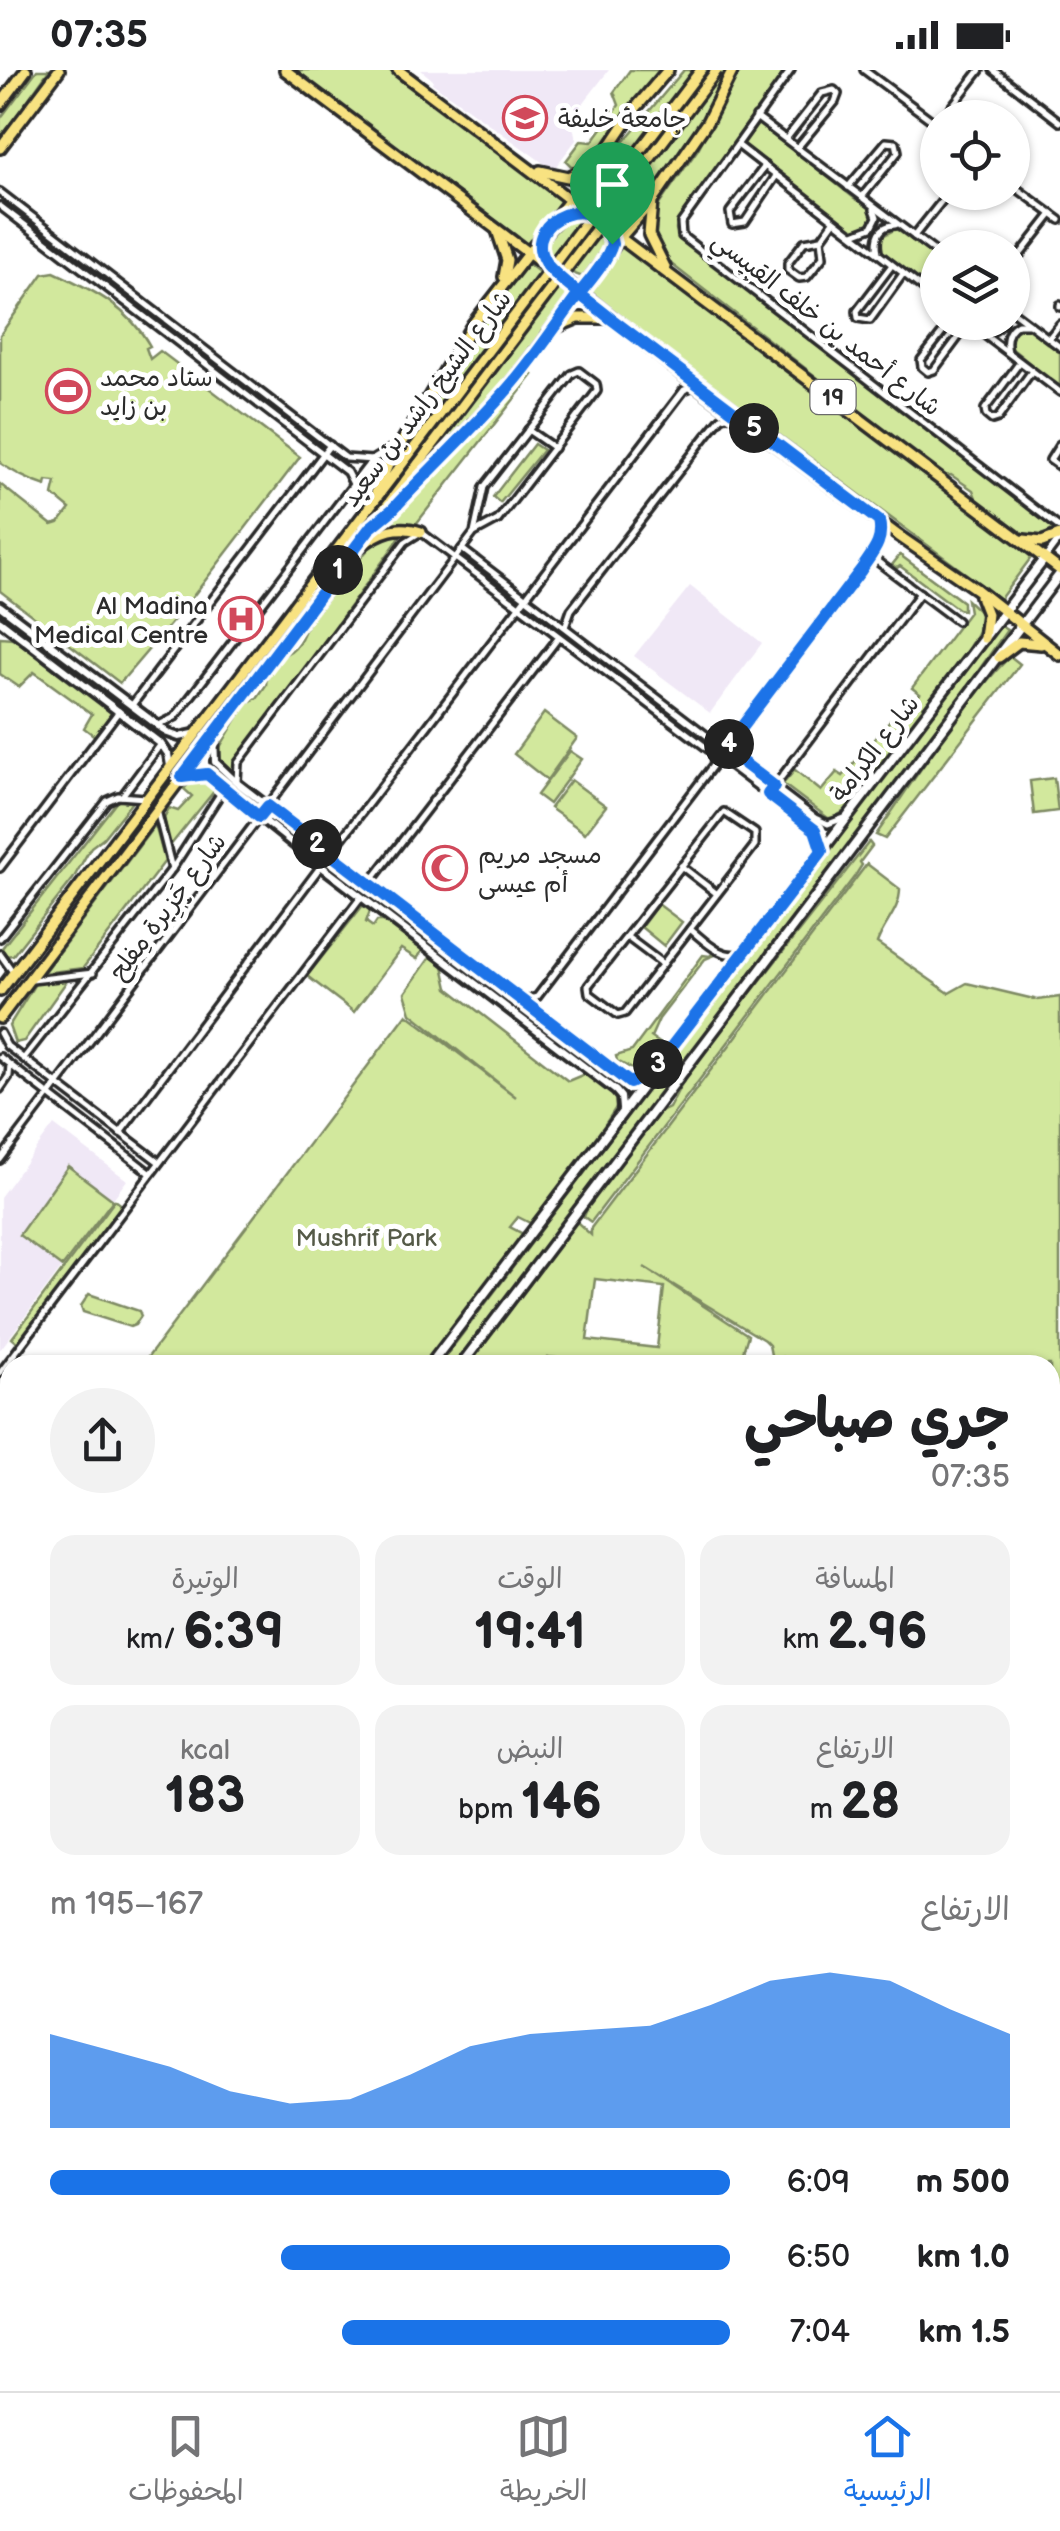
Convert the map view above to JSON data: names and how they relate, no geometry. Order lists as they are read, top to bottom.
{
  "streets": {
    "main road": ["19", "شارع الشيخ راشد بن سعيد", "شارع الكرامة"],
    "street": ["شارع أحمد بن خلف القبيسي", "شارع جَزِيرة مِفلِح"]
  },
  "crossings": [
    ["19", "شارع الكرامة"]
  ],
  "parks": ["Mushrif Park"],
  "places": {
    "school or university": ["جامعة خليفة"],
    "sports": ["ستاد محمد بن زايد"],
    "hospital": ["Al Madina Medical Centre"],
    "mosque": ["مسجد مريم أم عيسى"]
  },
  "page": {
    "status": "07:35",
    "pins": [
      "5",
      "1",
      "4",
      "2",
      "3"
    ],
    "heading": ["جري صباحي", "07:35"],
    "stats": [
      ["المسافة", "2.96 km"],
      ["الوقت", "19:41"],
      ["الوتيرة", "6:39 /km"],
      ["الارتفاع", "28 m"],
      ["النبض", "146 bpm"],
      ["kcal", "183"]
    ],
    "chart": ["الارتفاع", "167–195 m"],
    "list": [
      {
        "name": "500 m",
        "note": "6:09"
      },
      {
        "name": "1.0 km",
        "note": "6:50"
      },
      {
        "name": "1.5 km",
        "note": "7:04"
      }
    ],
    "tabs": ["الرئيسية", "الخريطة", "المحفوظات"]
  }
}
